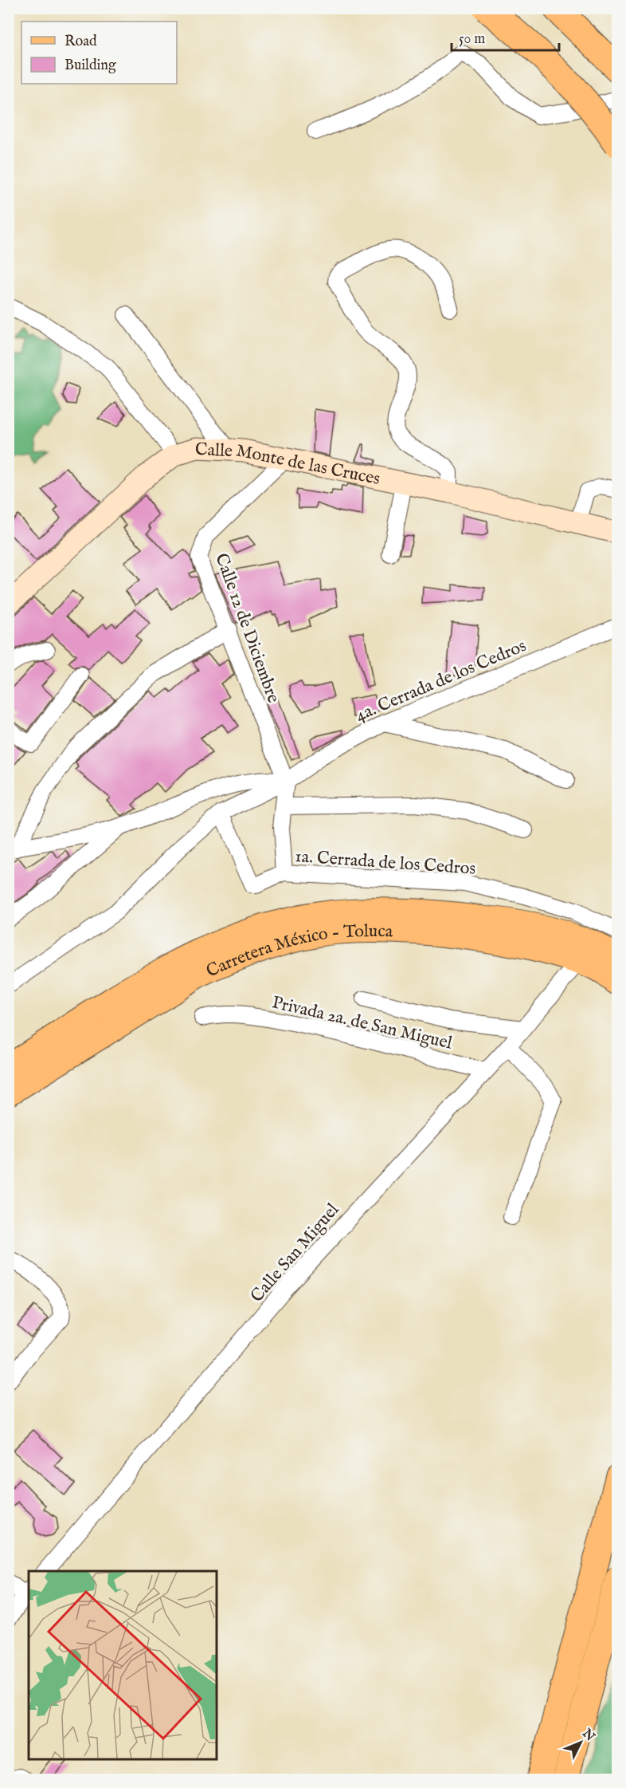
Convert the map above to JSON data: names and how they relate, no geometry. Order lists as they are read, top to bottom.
{
  "streets": {
    "main road": ["Carretera México - Toluca"],
    "street": [
      "Calle Monte de las Cruces",
      "Calle 12 de Diciembre",
      "4a. Cerrada de los Cedros",
      "1a. Cerrada de los Cedros",
      "Privada 2a. de San Miguel",
      "Calle San Miguel"
    ]
  },
  "crossings": [
    ["Calle Monte de las Cruces", "Calle 12 de Diciembre"],
    ["Calle 12 de Diciembre", "4a. Cerrada de los Cedros"],
    ["4a. Cerrada de los Cedros", "1a. Cerrada de los Cedros"],
    ["Carretera México - Toluca", "Calle San Miguel"],
    ["Privada 2a. de San Miguel", "Calle San Miguel"]
  ],
  "legend": ["Road", "Building"],
  "scale_bar": "50 m",
  "north": "top right"
}
